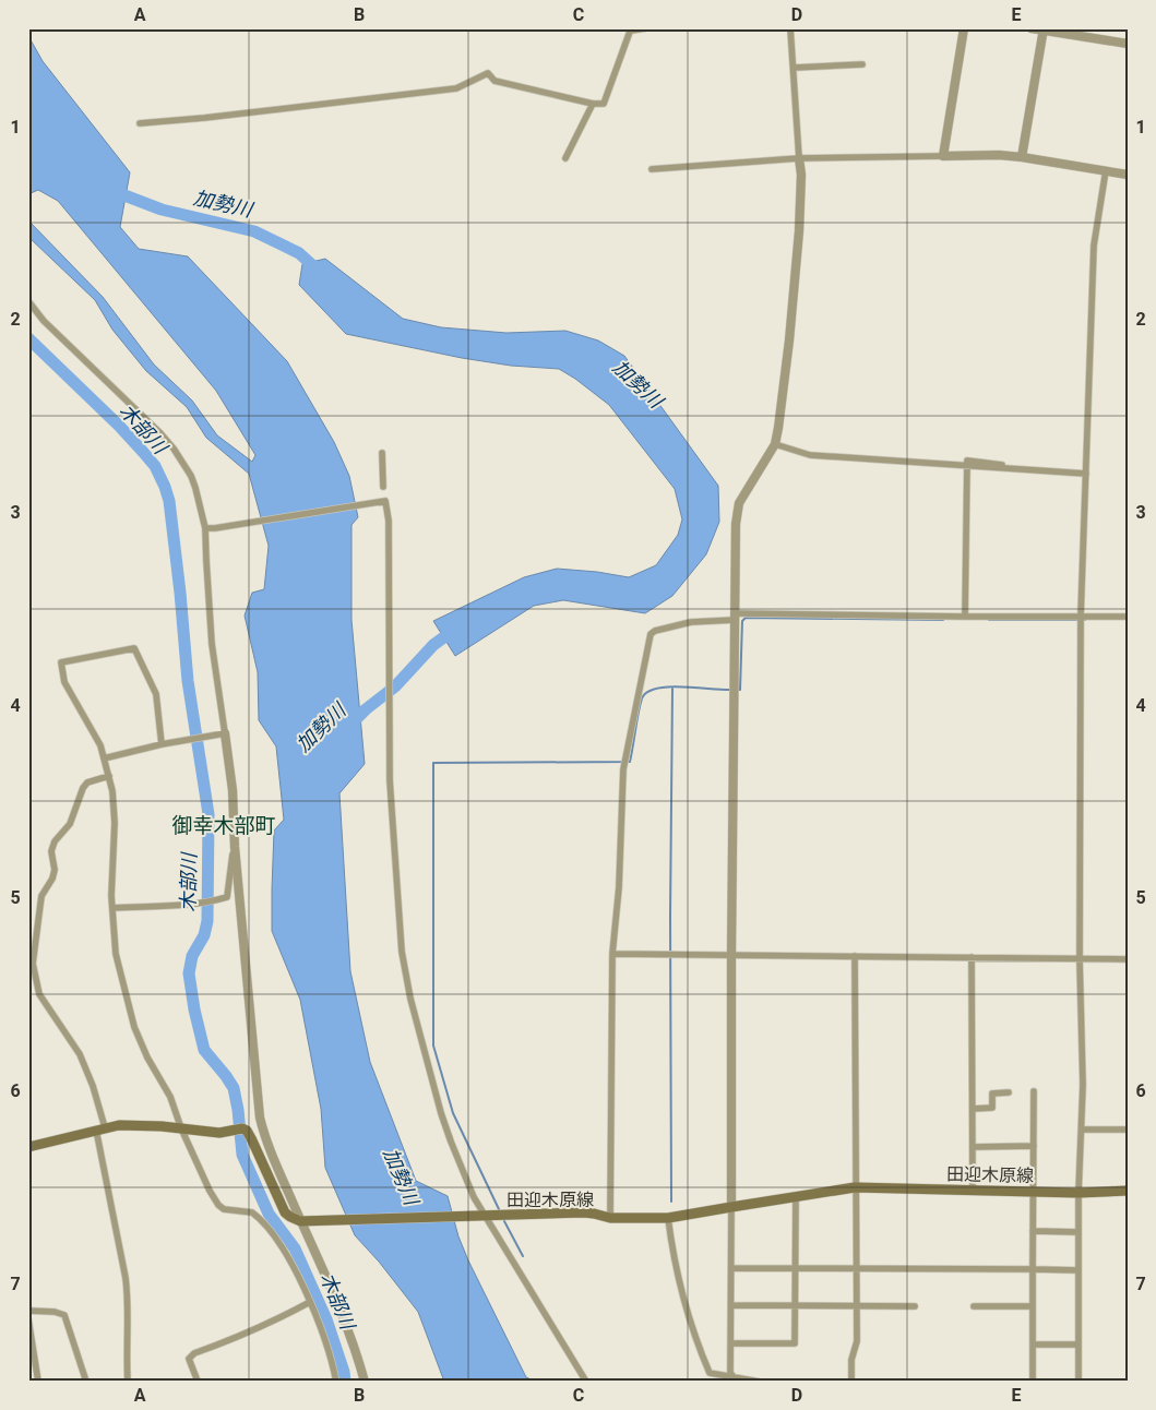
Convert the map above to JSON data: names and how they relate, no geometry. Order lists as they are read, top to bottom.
{
  "streets": {
    "main road": ["田迎木原線"]
  },
  "districts": ["御幸木部町"],
  "water": ["加勢川", "木部川"],
  "grid": {
    "columns": [
      "A",
      "B",
      "C",
      "D",
      "E"
    ],
    "rows": [
      "1",
      "2",
      "3",
      "4",
      "5",
      "6",
      "7"
    ]
  }
}
